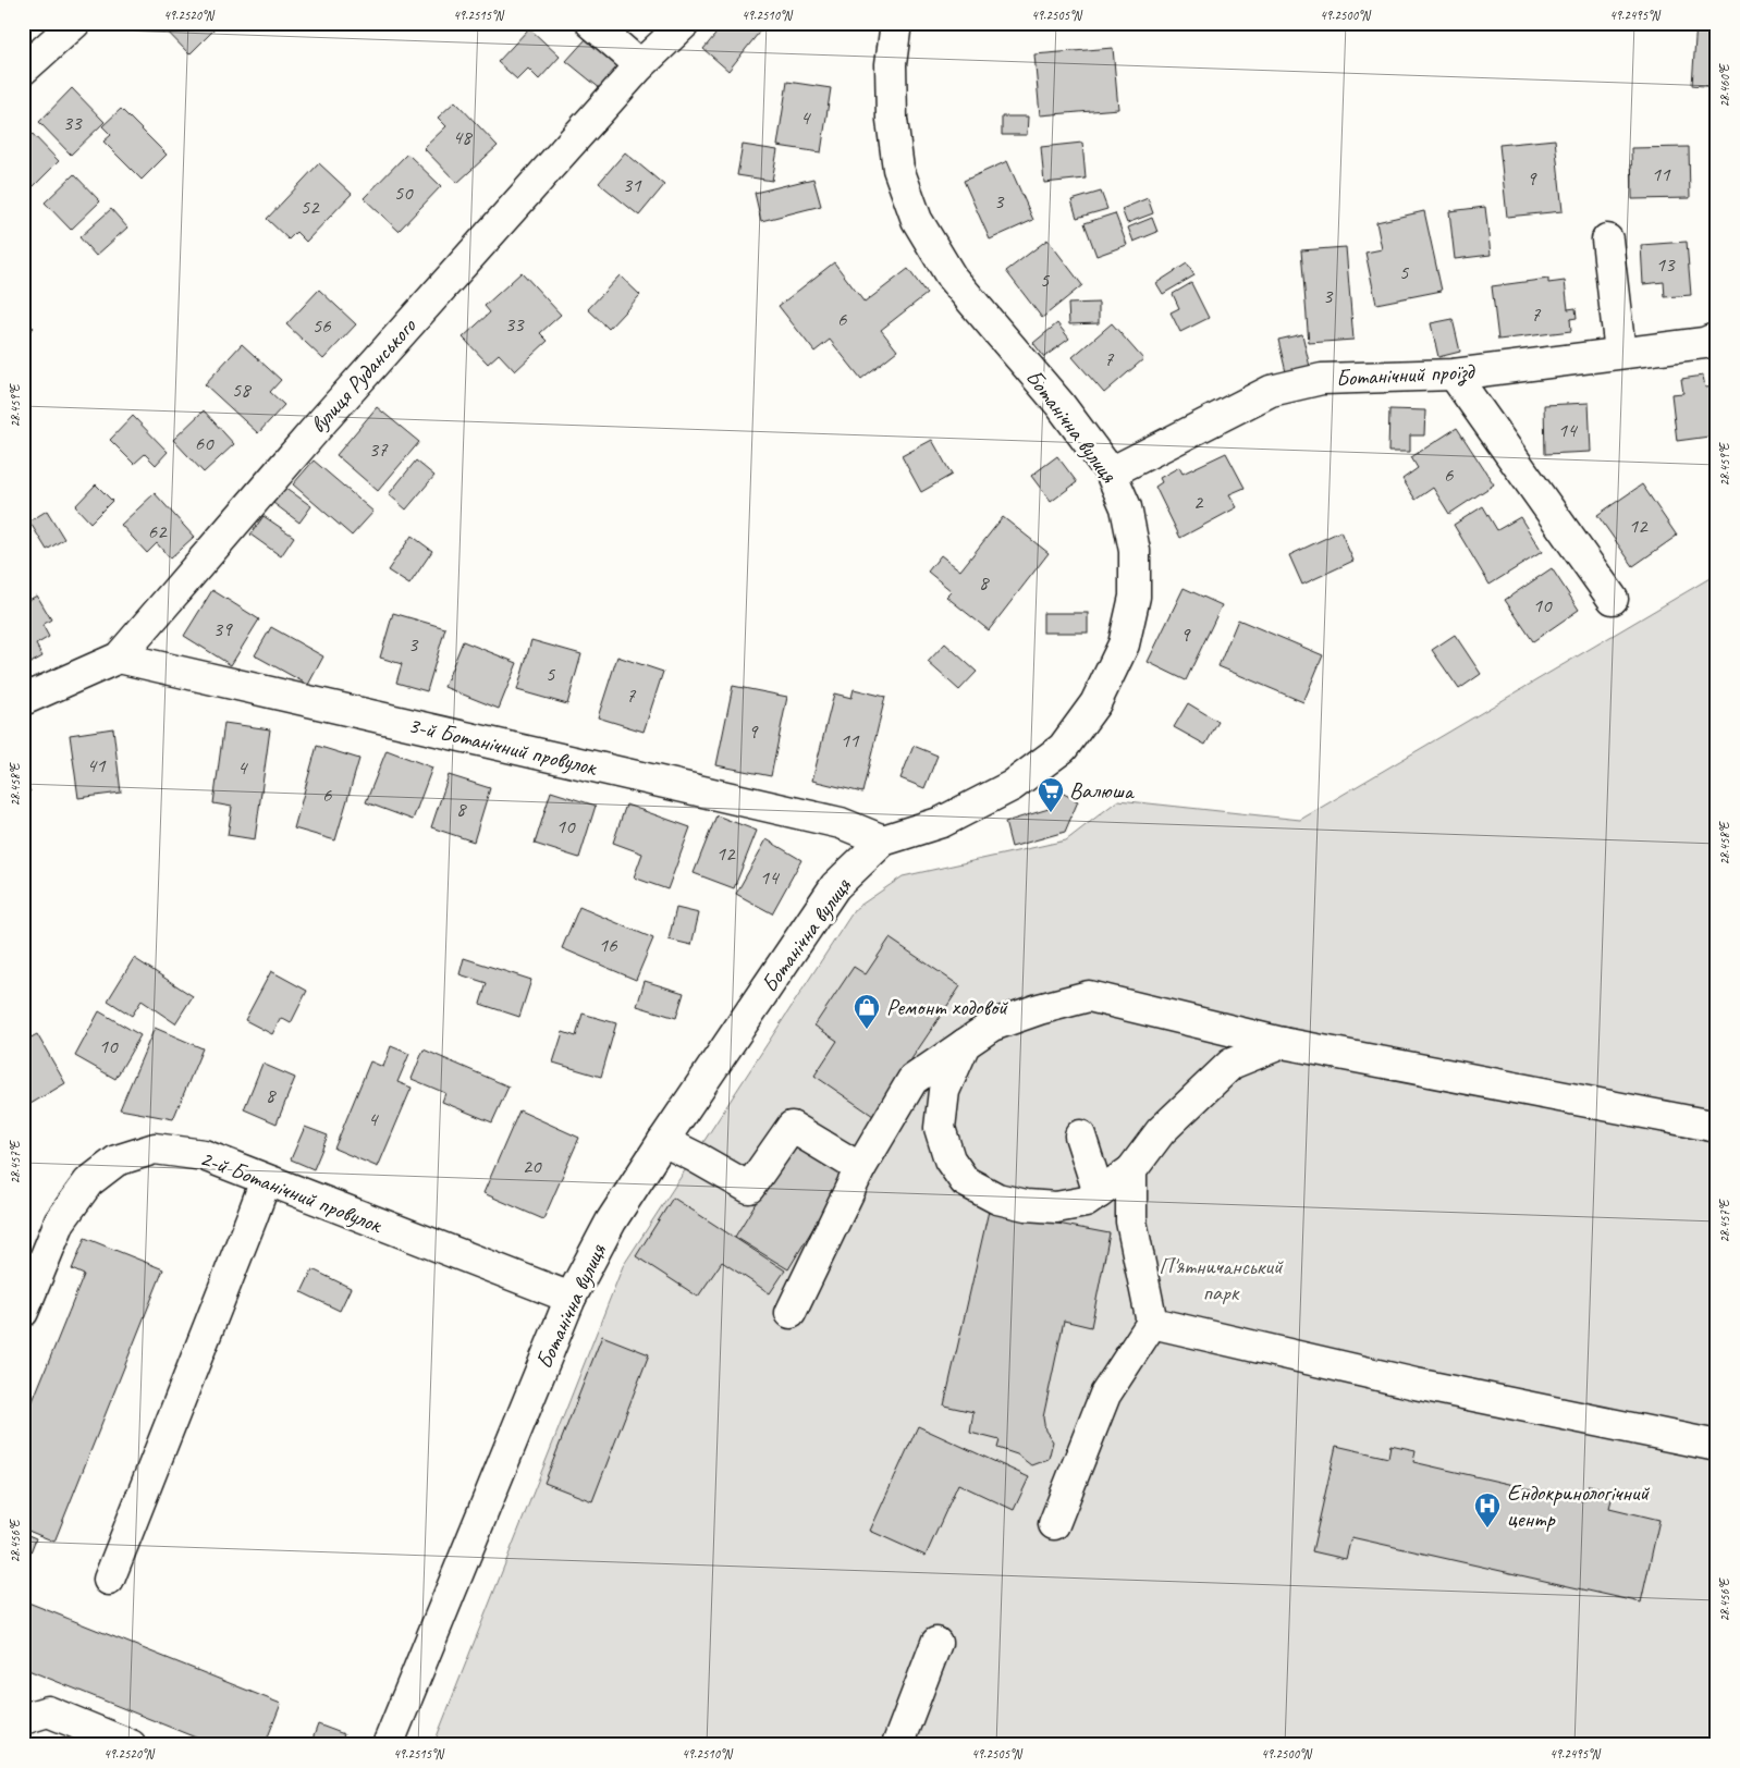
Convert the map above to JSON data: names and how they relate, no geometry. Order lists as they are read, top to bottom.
{
  "streets": {
    "street": [
      "Ботанічний проїзд",
      "вулиця Руданського",
      "Ботанічна вулиця",
      "3-й Ботанічний провулок",
      "2-й Ботанічний провулок"
    ]
  },
  "crossings": [
    ["Ботанічний проїзд", "Ботанічна вулиця"],
    ["вулиця Руданського", "3-й Ботанічний провулок"],
    ["Ботанічна вулиця", "3-й Ботанічний провулок"],
    ["Ботанічна вулиця", "2-й Ботанічний провулок"]
  ],
  "parks": ["П'ятничанський парк"],
  "places": {
    "supermarket": ["Валюша"],
    "shop": ["Ремонт ходовой"],
    "hospital": ["Ендокринологічний центр"]
  },
  "house_numbers": [
    "4",
    "33",
    "48",
    "11",
    "9",
    "31",
    "50",
    "3",
    "52",
    "13",
    "5",
    "5",
    "3",
    "7",
    "6",
    "33",
    "56",
    "7",
    "58",
    "14",
    "60",
    "37",
    "6",
    "2",
    "12",
    "62",
    "8",
    "10",
    "39",
    "9",
    "3",
    "5",
    "7",
    "9",
    "11",
    "41",
    "4",
    "6",
    "8",
    "10",
    "12",
    "14",
    "16",
    "10",
    "8",
    "4",
    "20"
  ],
  "coordinates": [
    "49.2520°N",
    "49.2515°N",
    "49.2510°N",
    "49.2505°N",
    "49.2500°N",
    "49.2495°N",
    "28.460°E",
    "28.459°E",
    "28.458°E",
    "28.457°E",
    "28.456°E"
  ]
}
